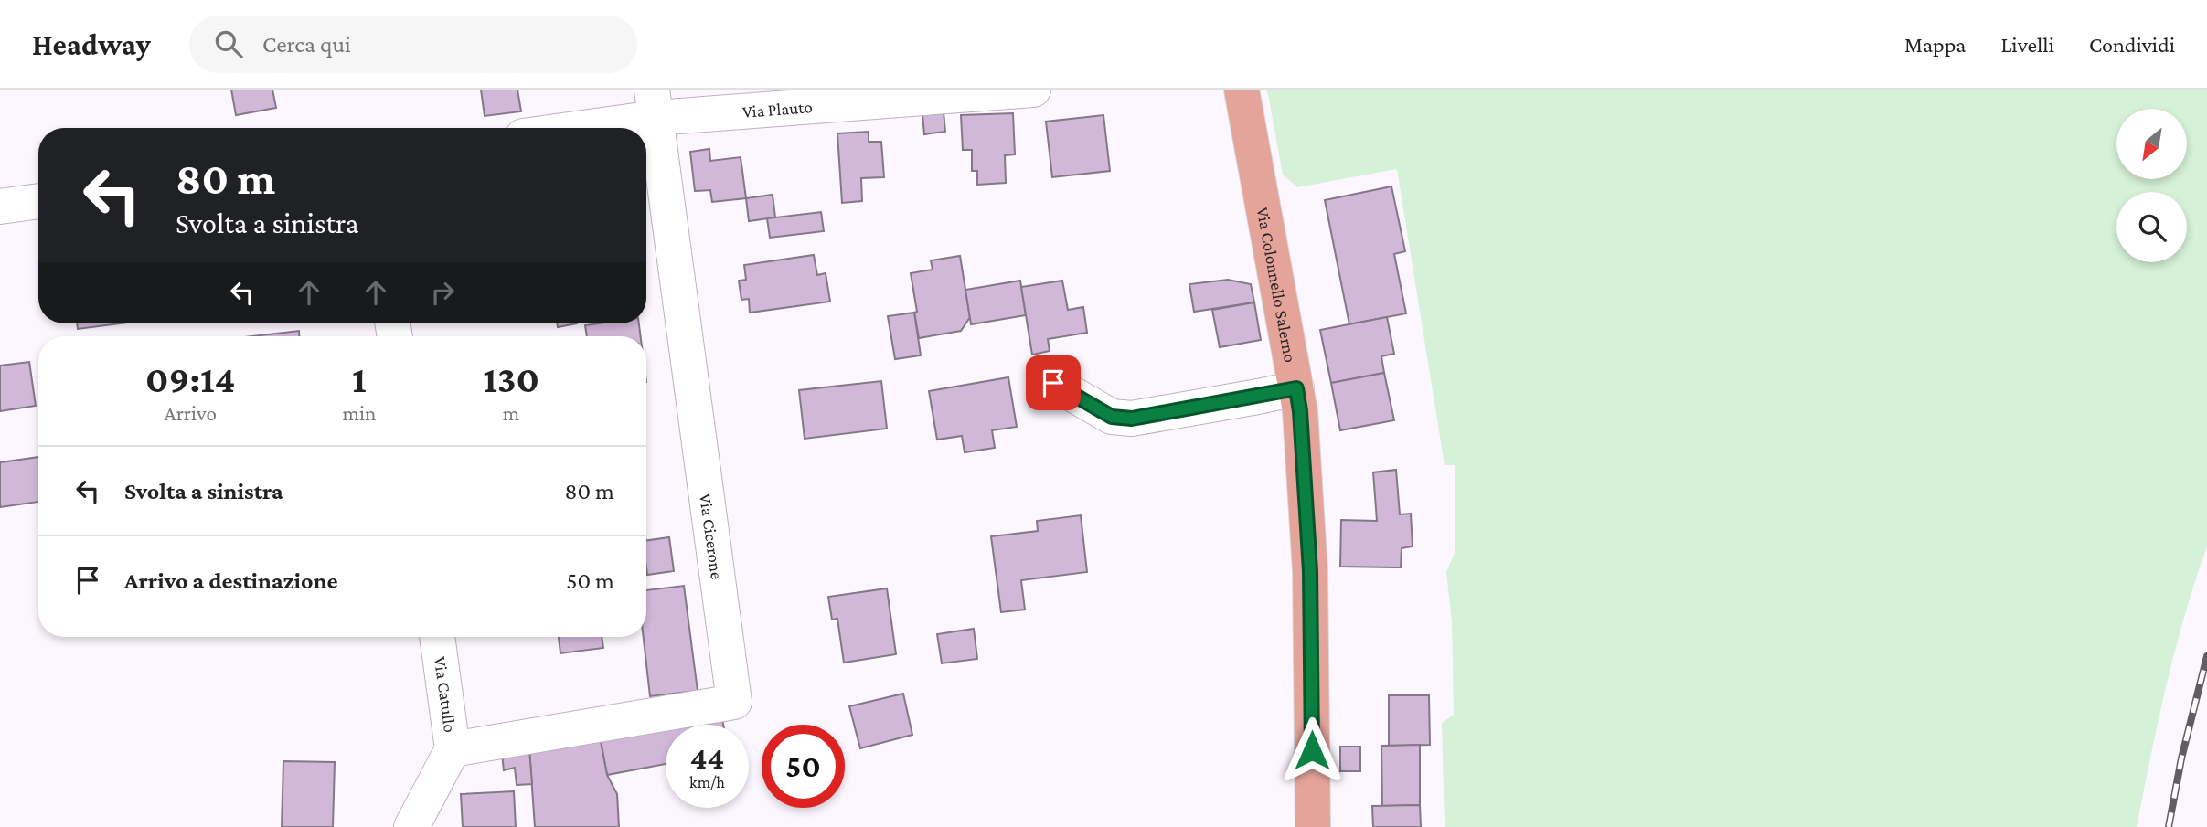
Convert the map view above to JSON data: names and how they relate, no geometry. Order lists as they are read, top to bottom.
{
  "streets": {
    "main road": ["Via Colonnello Salerno"],
    "street": ["Via Plauto", "Via Cicerone", "Via Catullo"]
  },
  "crossings": [
    ["Via Plauto", "Via Cicerone"],
    ["Via Cicerone", "Via Catullo"]
  ],
  "north": "bottom left",
  "page": {
    "header": "Headway",
    "search": "Cerca qui",
    "nav": ["Mappa", "Livelli", "Condividi"],
    "turn": ["80 m", "Svolta a sinistra"],
    "eta": [
      "09:14",
      "Arrivo",
      "1",
      "min",
      "130",
      "m"
    ],
    "list": [
      {
        "name": "Svolta a sinistra",
        "value": "80 m"
      },
      {
        "name": "Arrivo a destinazione",
        "value": "50 m"
      }
    ],
    "speed": "44 km/h",
    "limit": "50"
  }
}
